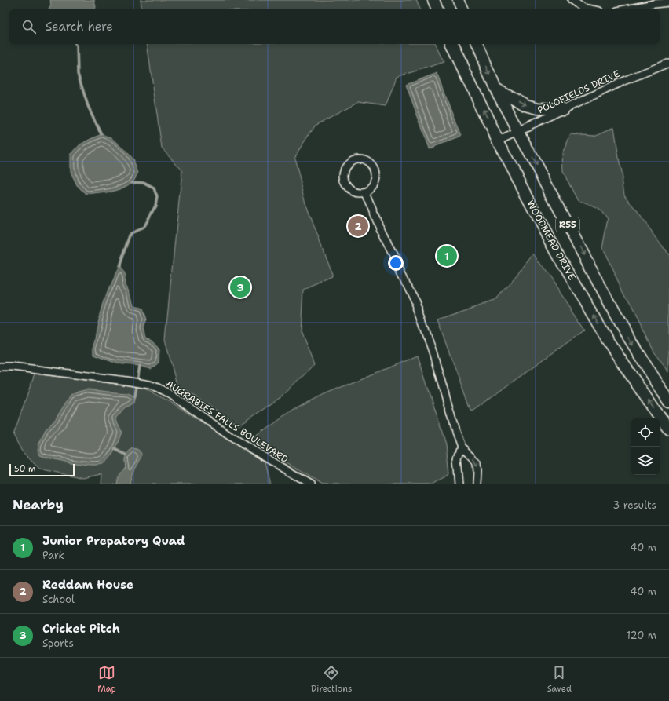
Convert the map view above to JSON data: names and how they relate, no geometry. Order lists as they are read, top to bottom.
{
  "streets": {
    "main road": ["R55", "WOODMEAD DRIVE"],
    "street": ["POLOFIELDS DRIVE", "AUGRABIES FALLS BOULEVARD"]
  },
  "crossings": [
    ["POLOFIELDS DRIVE", "R55"],
    ["POLOFIELDS DRIVE", "WOODMEAD DRIVE"]
  ],
  "scale_bar": "50 m",
  "page": {
    "search": "Search here",
    "pins": ["2", "1", "3"],
    "scale": "50 m",
    "heading": ["Nearby", "3 results"],
    "list": [
      {
        "mark": "1",
        "name": "Junior Prepatory Quad",
        "note": "Park",
        "value": "40 m"
      },
      {
        "mark": "2",
        "name": "Reddam House",
        "note": "School",
        "value": "40 m"
      },
      {
        "mark": "3",
        "name": "Cricket Pitch",
        "note": "Sports",
        "value": "120 m"
      }
    ],
    "nav": ["Map", "Directions", "Saved"]
  }
}
